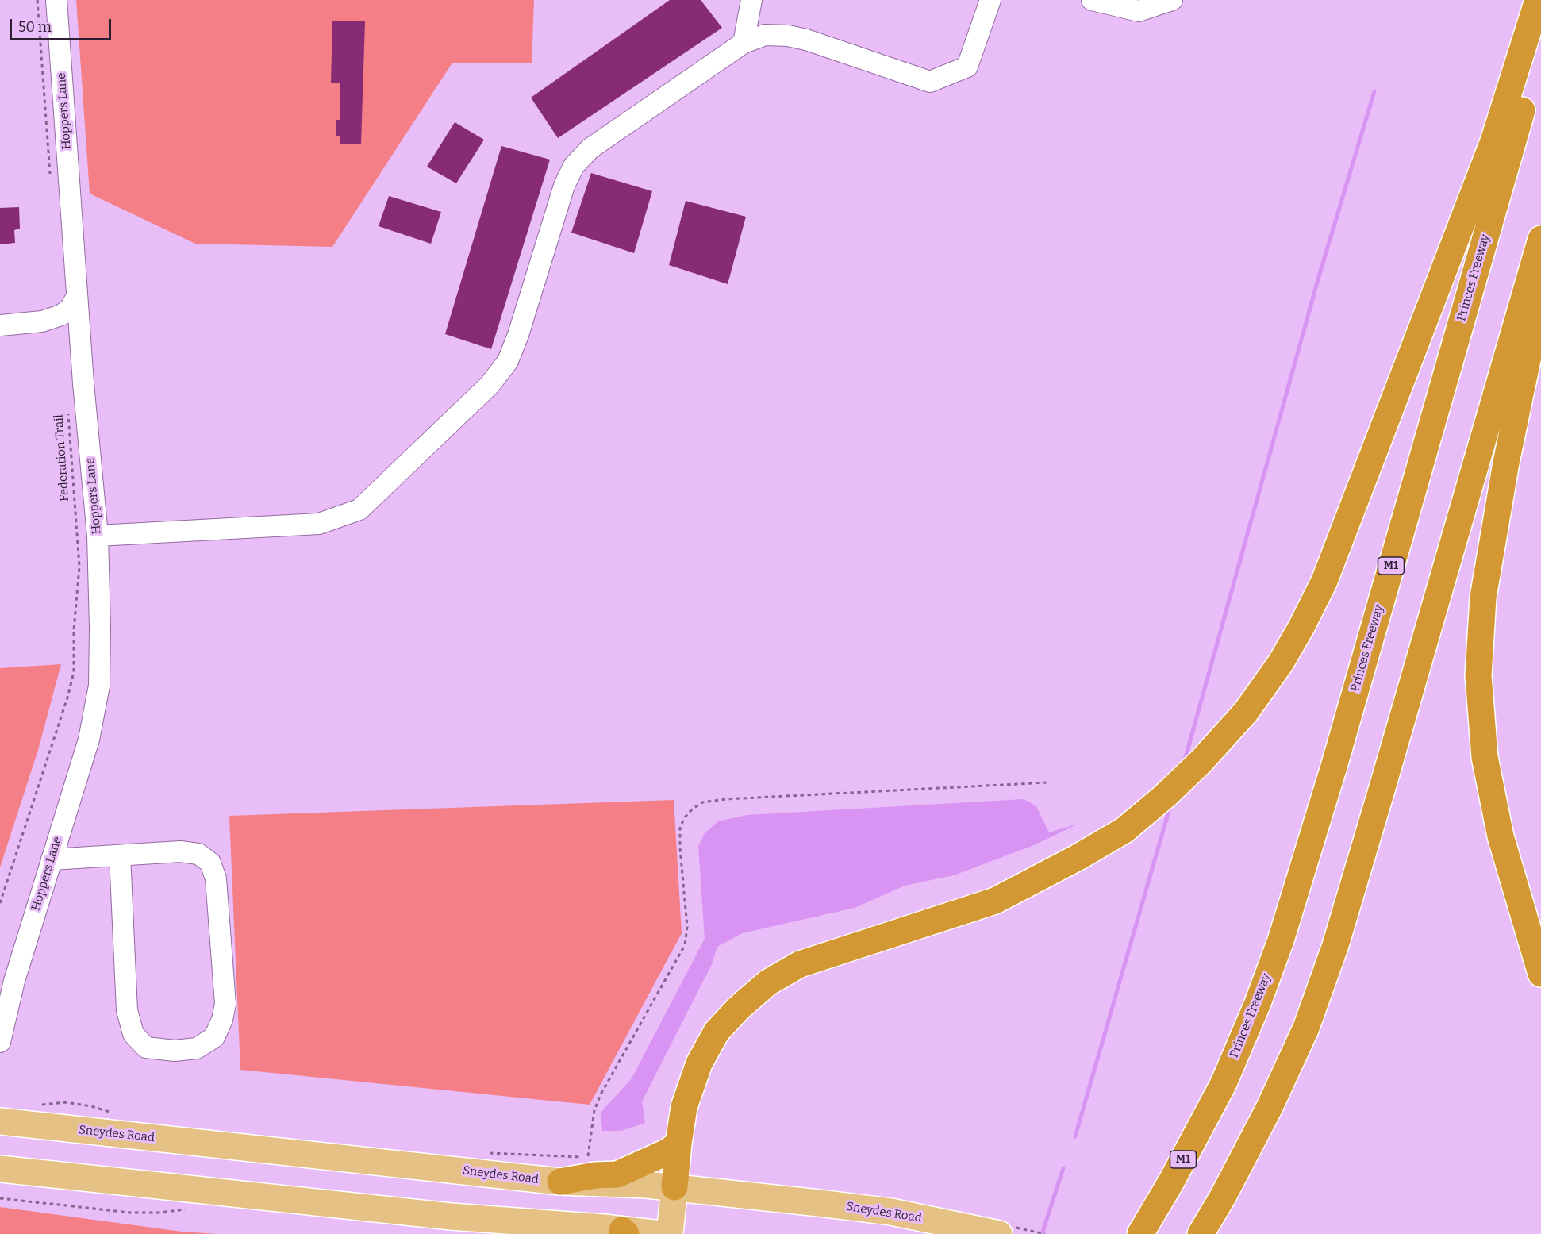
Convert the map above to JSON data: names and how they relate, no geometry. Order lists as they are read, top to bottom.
{
  "streets": {
    "highway": ["Princes Freeway", "M1"],
    "main road": ["Sneydes Road"],
    "street": ["Hoppers Lane"],
    "path": ["Federation Trail"]
  },
  "scale_bar": "50 m"
}
